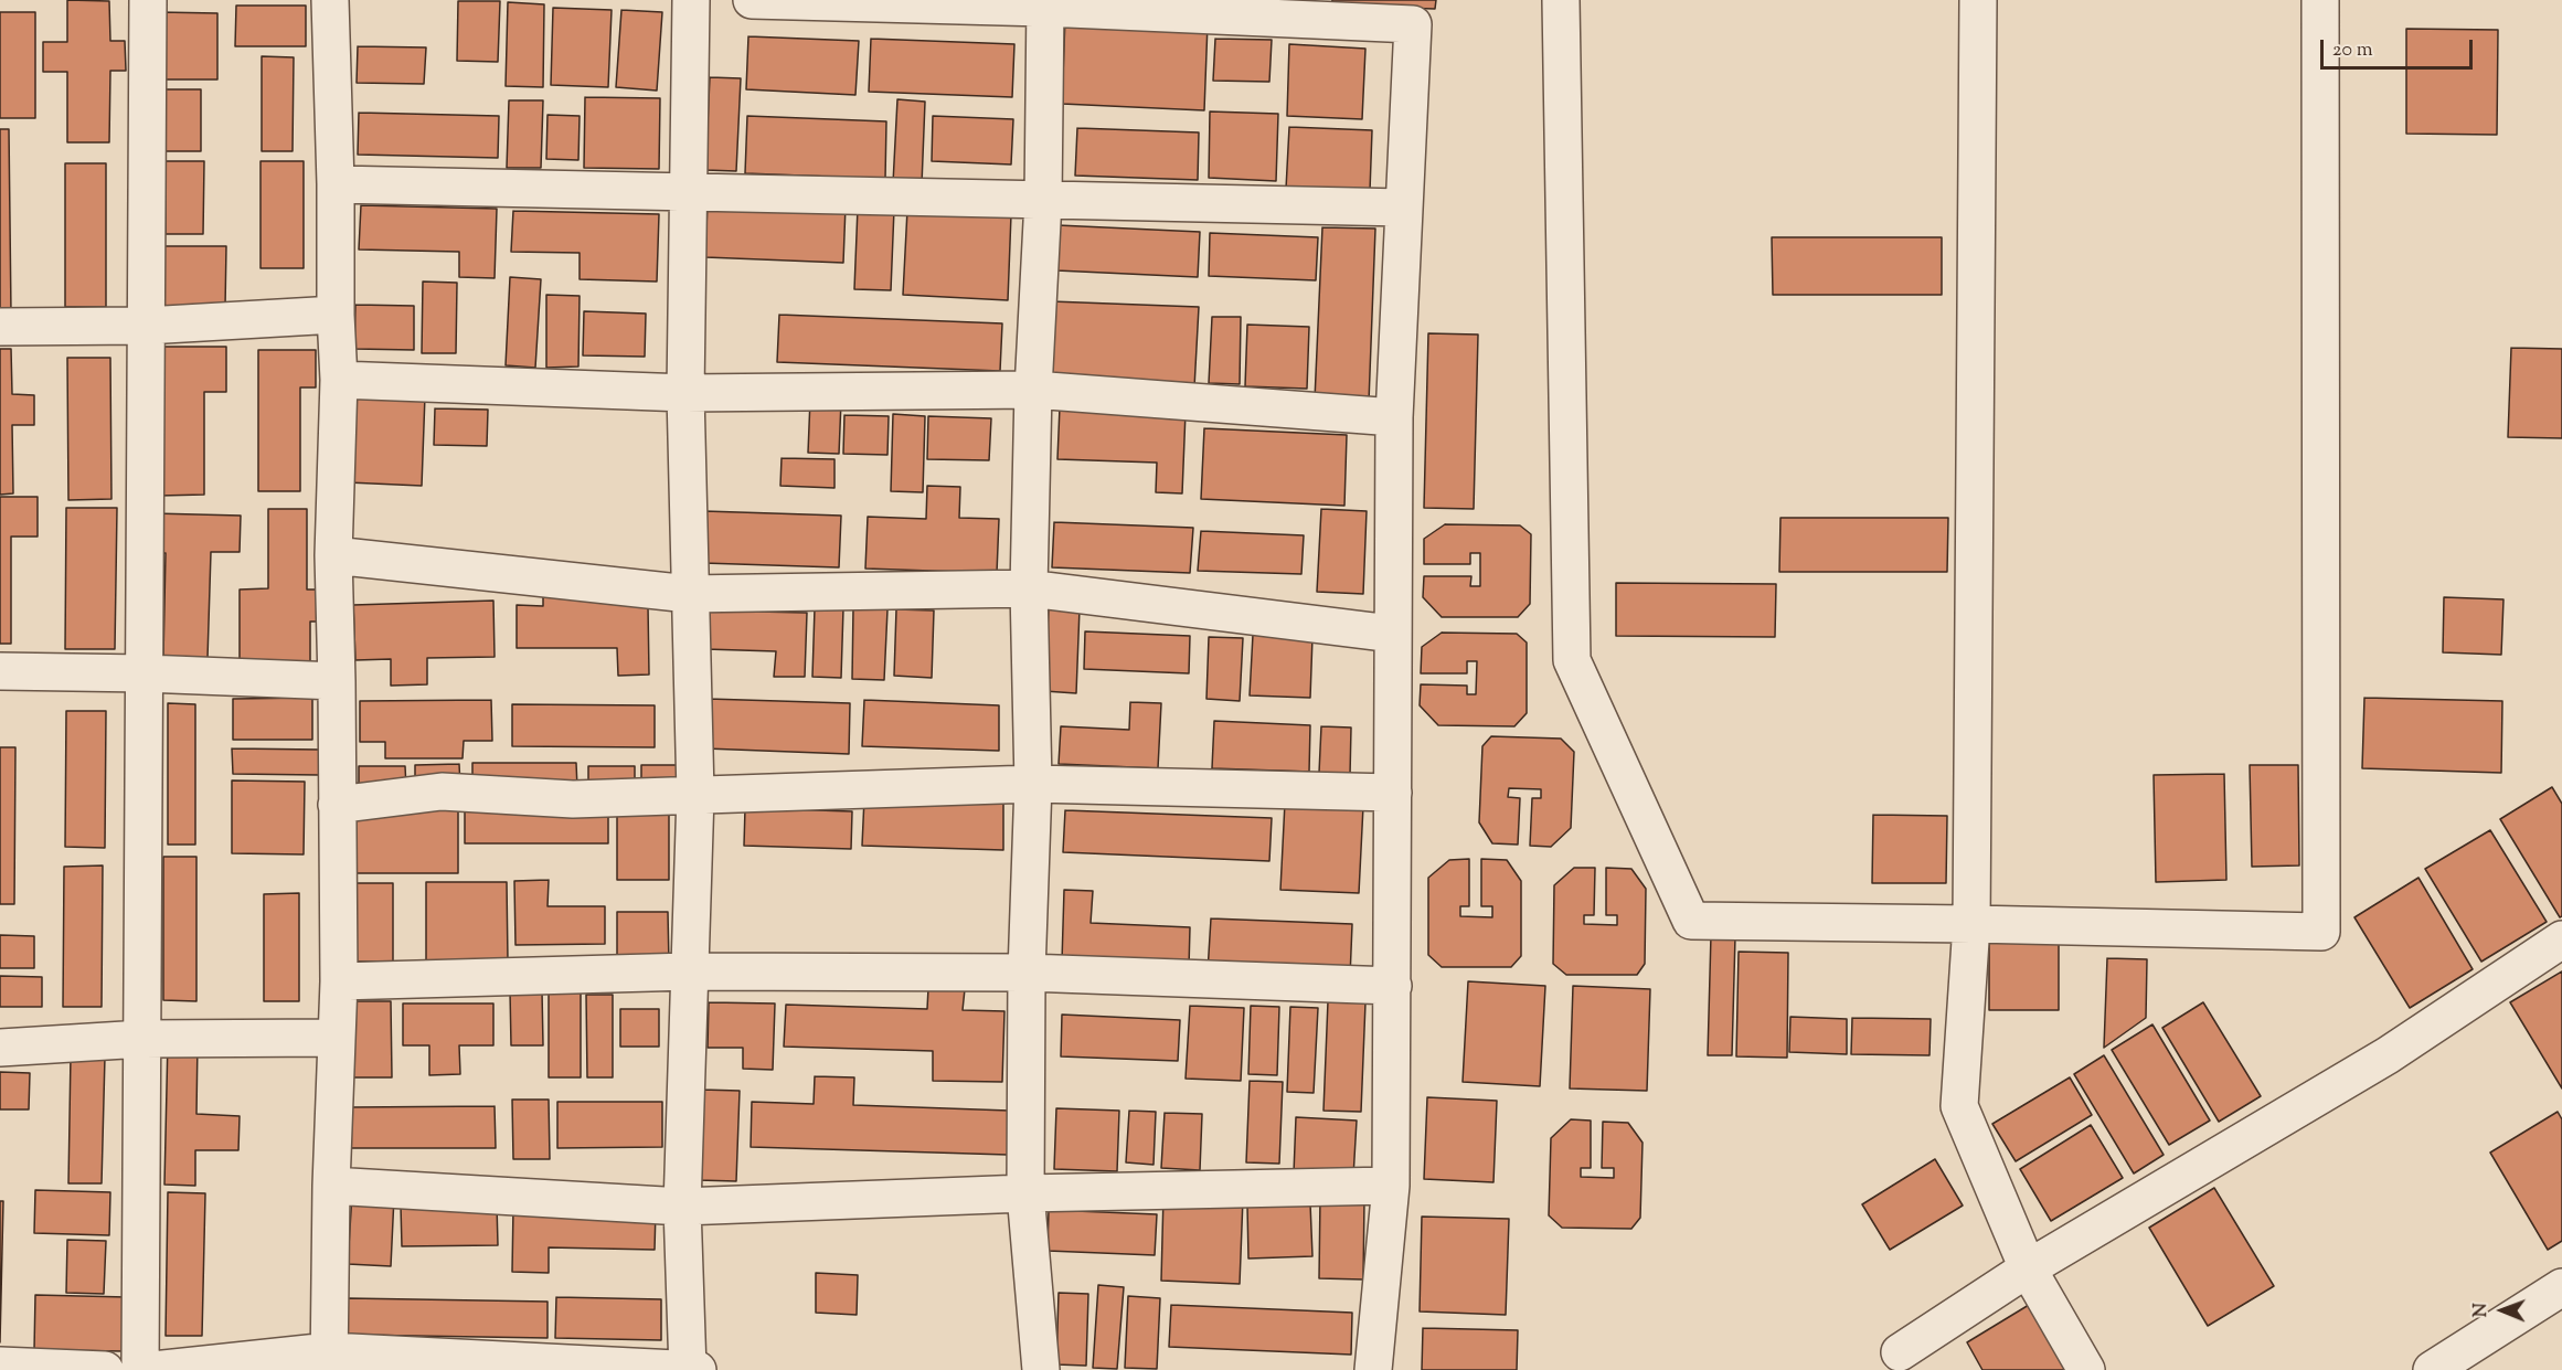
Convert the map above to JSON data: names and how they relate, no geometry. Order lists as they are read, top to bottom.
{
  "scale_bar": "20 m",
  "north": "left"
}
